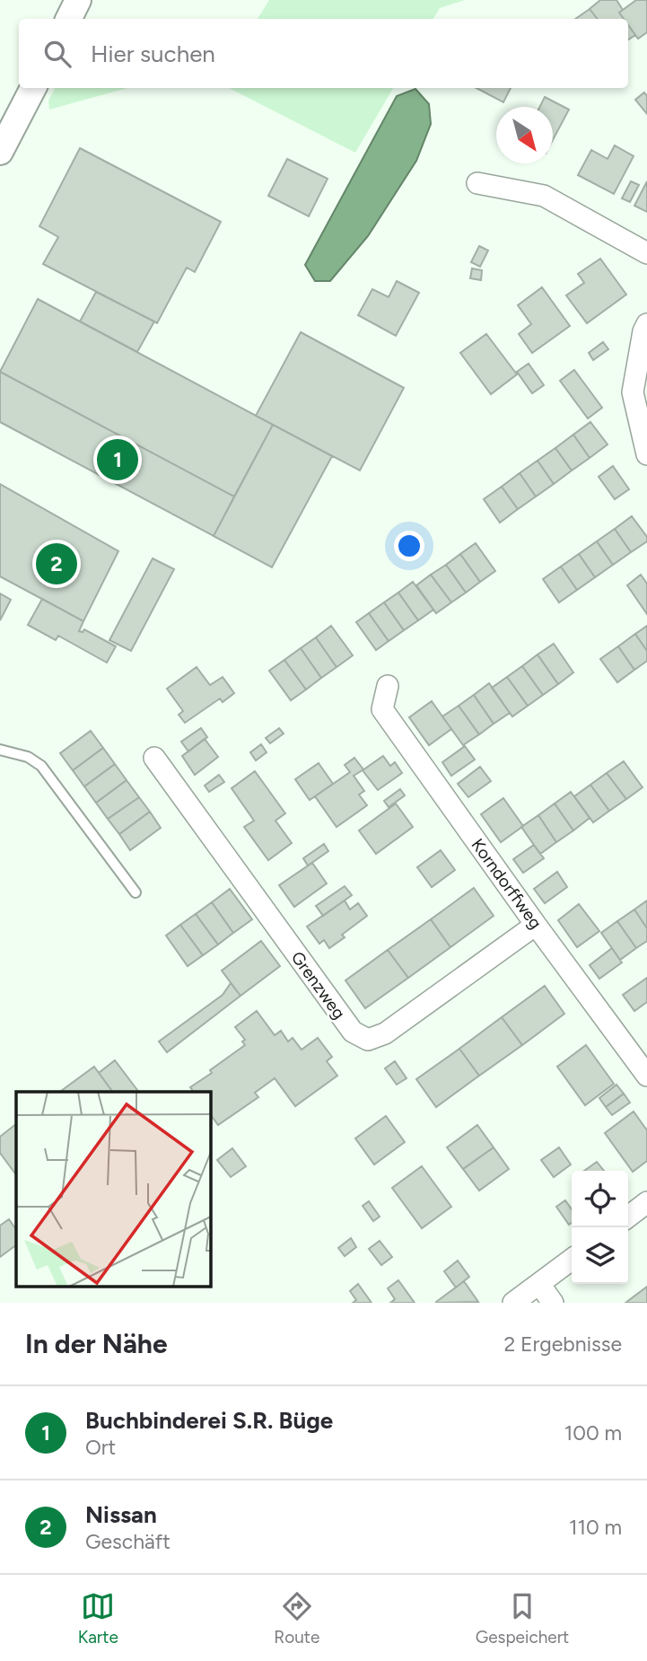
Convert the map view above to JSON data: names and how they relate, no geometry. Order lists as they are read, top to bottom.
{
  "streets": {
    "street": ["Korndorffweg", "Grenzweg"]
  },
  "crossings": [
    ["Korndorffweg", "Grenzweg"]
  ],
  "north": "bottom right",
  "page": {
    "search": "Hier suchen",
    "pins": ["1", "2"],
    "heading": ["In der Nähe", "2 Ergebnisse"],
    "list": [
      {
        "mark": "1",
        "name": "Buchbinderei S.R. Büge",
        "note": "Ort",
        "value": "100 m"
      },
      {
        "mark": "2",
        "name": "Nissan",
        "note": "Geschäft",
        "value": "110 m"
      }
    ],
    "nav": ["Karte", "Route", "Gespeichert"]
  }
}
